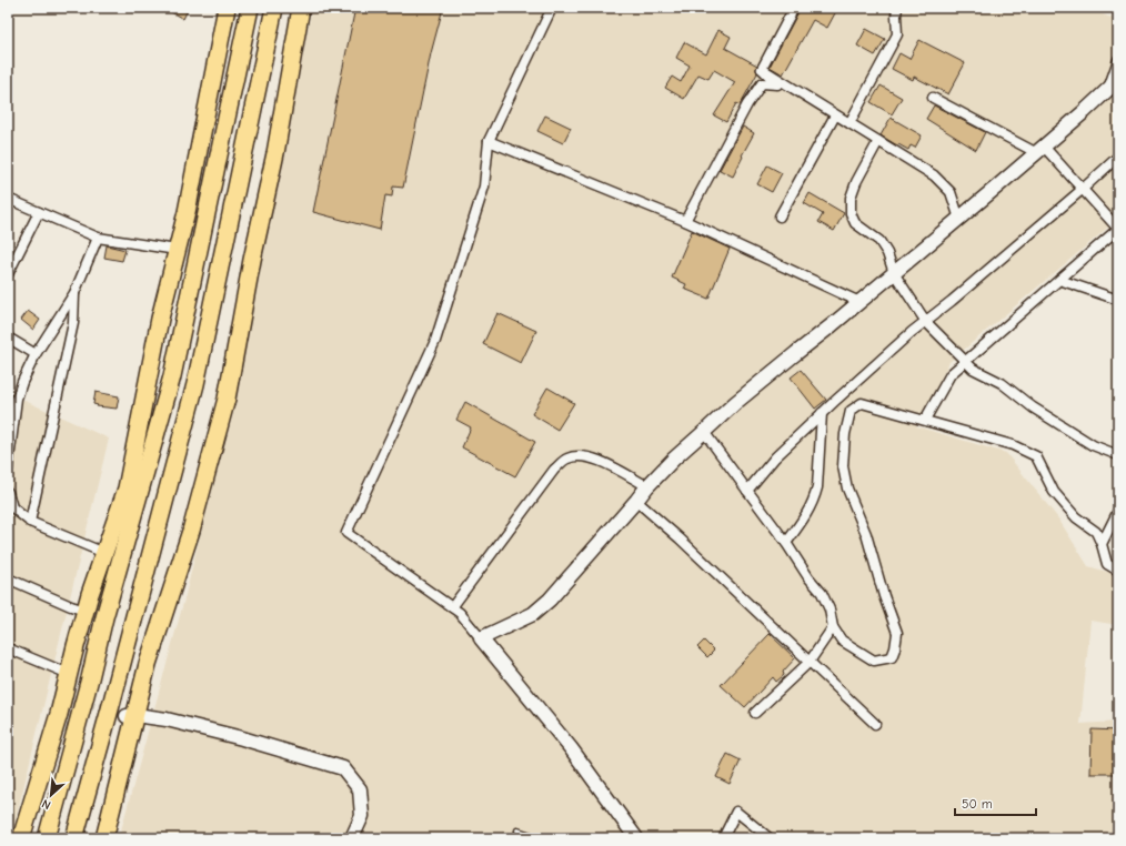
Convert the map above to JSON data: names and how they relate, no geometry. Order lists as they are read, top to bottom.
{
  "scale_bar": "50 m",
  "north": "bottom left"
}
